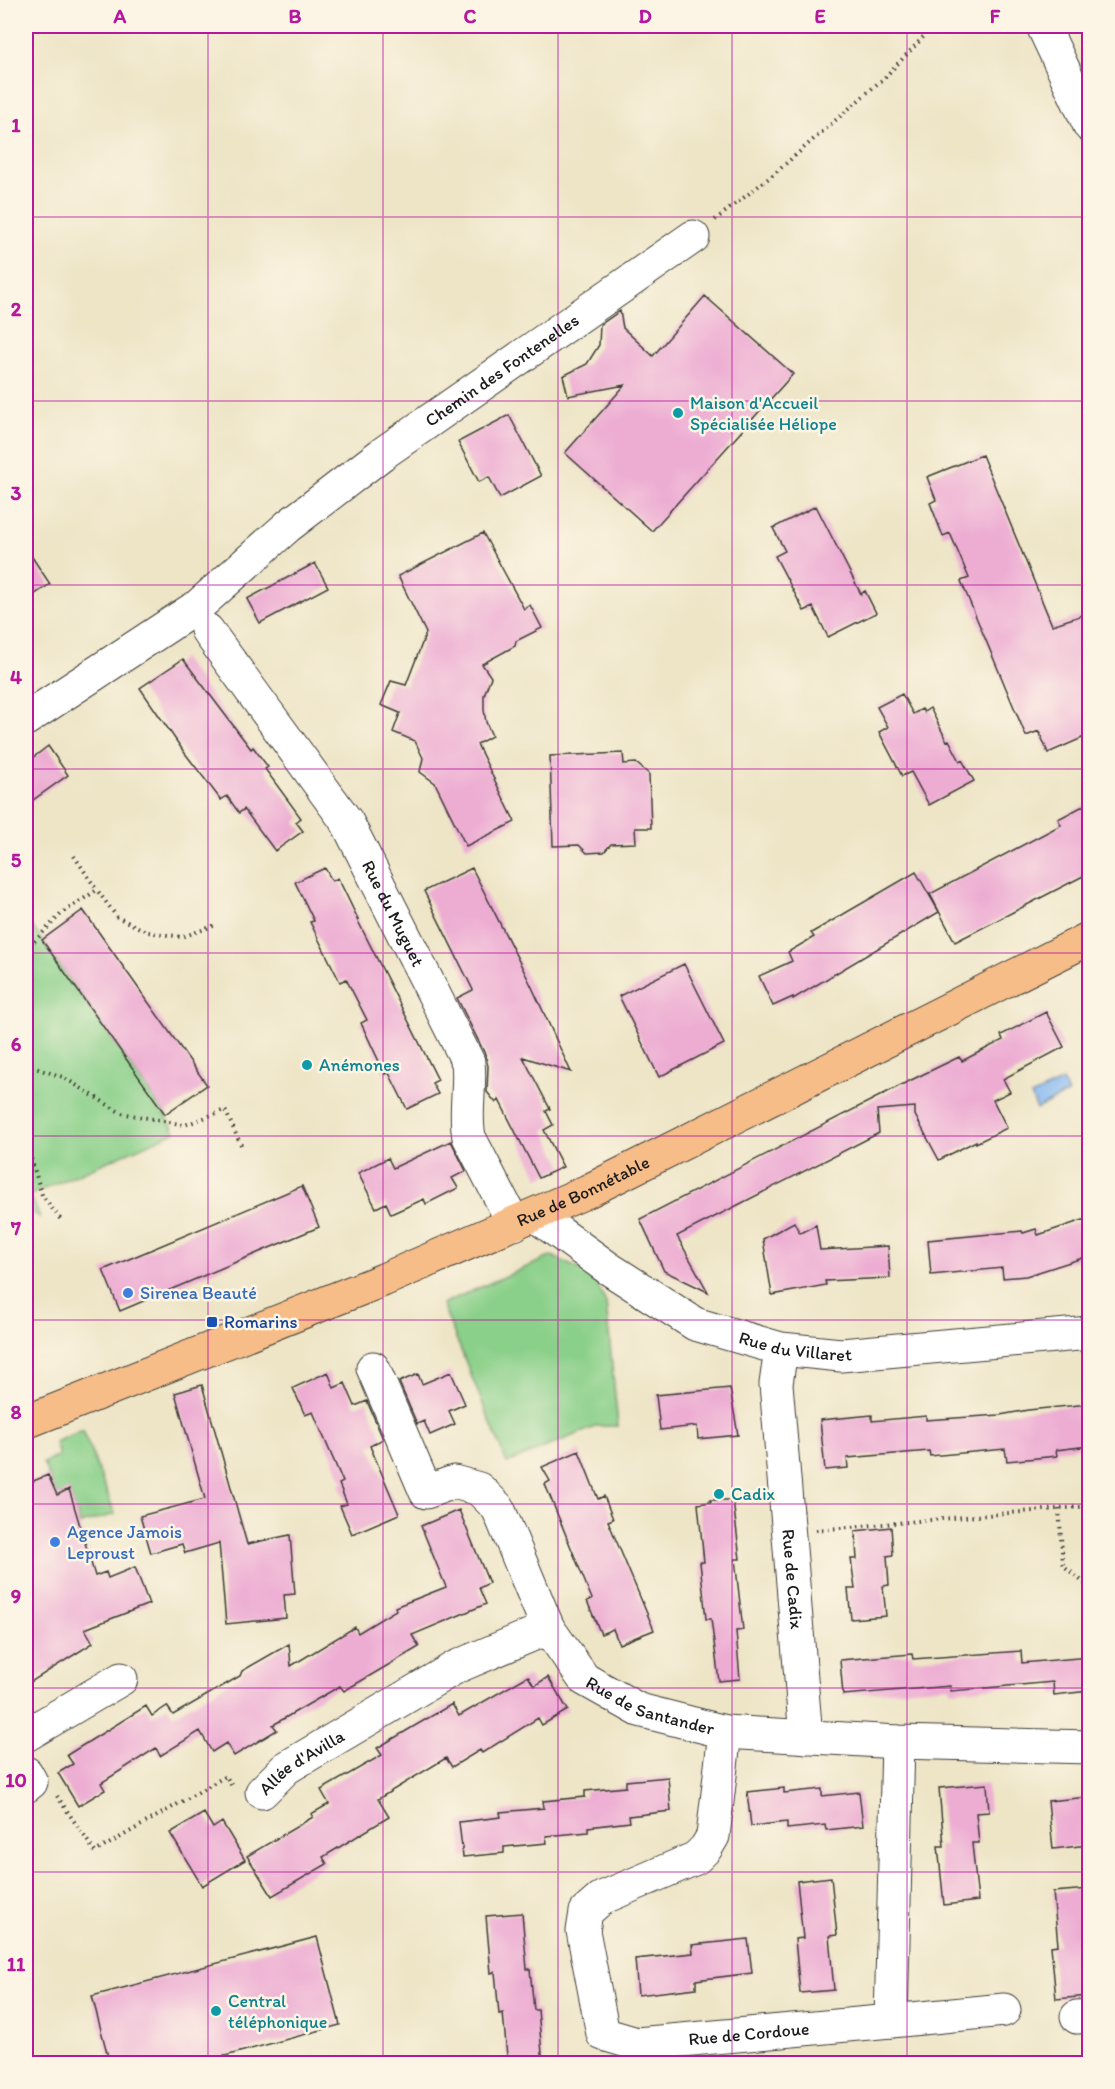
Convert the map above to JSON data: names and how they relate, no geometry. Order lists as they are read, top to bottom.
{
  "streets": {
    "main road": ["Rue de Bonnétable"],
    "street": [
      "Chemin des Fontenelles",
      "Rue du Muguet",
      "Rue du Villaret",
      "Rue de Cadix",
      "Rue de Santander",
      "Allée d'Avilla",
      "Rue de Cordoue"
    ]
  },
  "crossings": [
    ["Rue du Muguet", "Rue de Bonnétable"],
    ["Rue du Muguet", "Rue du Villaret"],
    ["Rue de Bonnétable", "Rue du Villaret"],
    ["Rue du Villaret", "Rue de Cadix"],
    ["Rue de Cadix", "Rue de Santander"],
    ["Rue de Santander", "Allée d'Avilla"],
    ["Rue de Santander", "Rue de Cordoue"]
  ],
  "places": {
    "other": [
      "Maison d'Accueil Spécialisée Héliope",
      "Anémones",
      "Sirenea Beauté",
      "Cadix",
      "Agence Jamois Leproust",
      "Central téléphonique"
    ],
    "transit": ["Romarins"]
  },
  "grid": {
    "columns": [
      "A",
      "B",
      "C",
      "D",
      "E",
      "F"
    ],
    "rows": [
      "1",
      "2",
      "3",
      "4",
      "5",
      "6",
      "7",
      "8",
      "9",
      "10",
      "11"
    ]
  }
}
